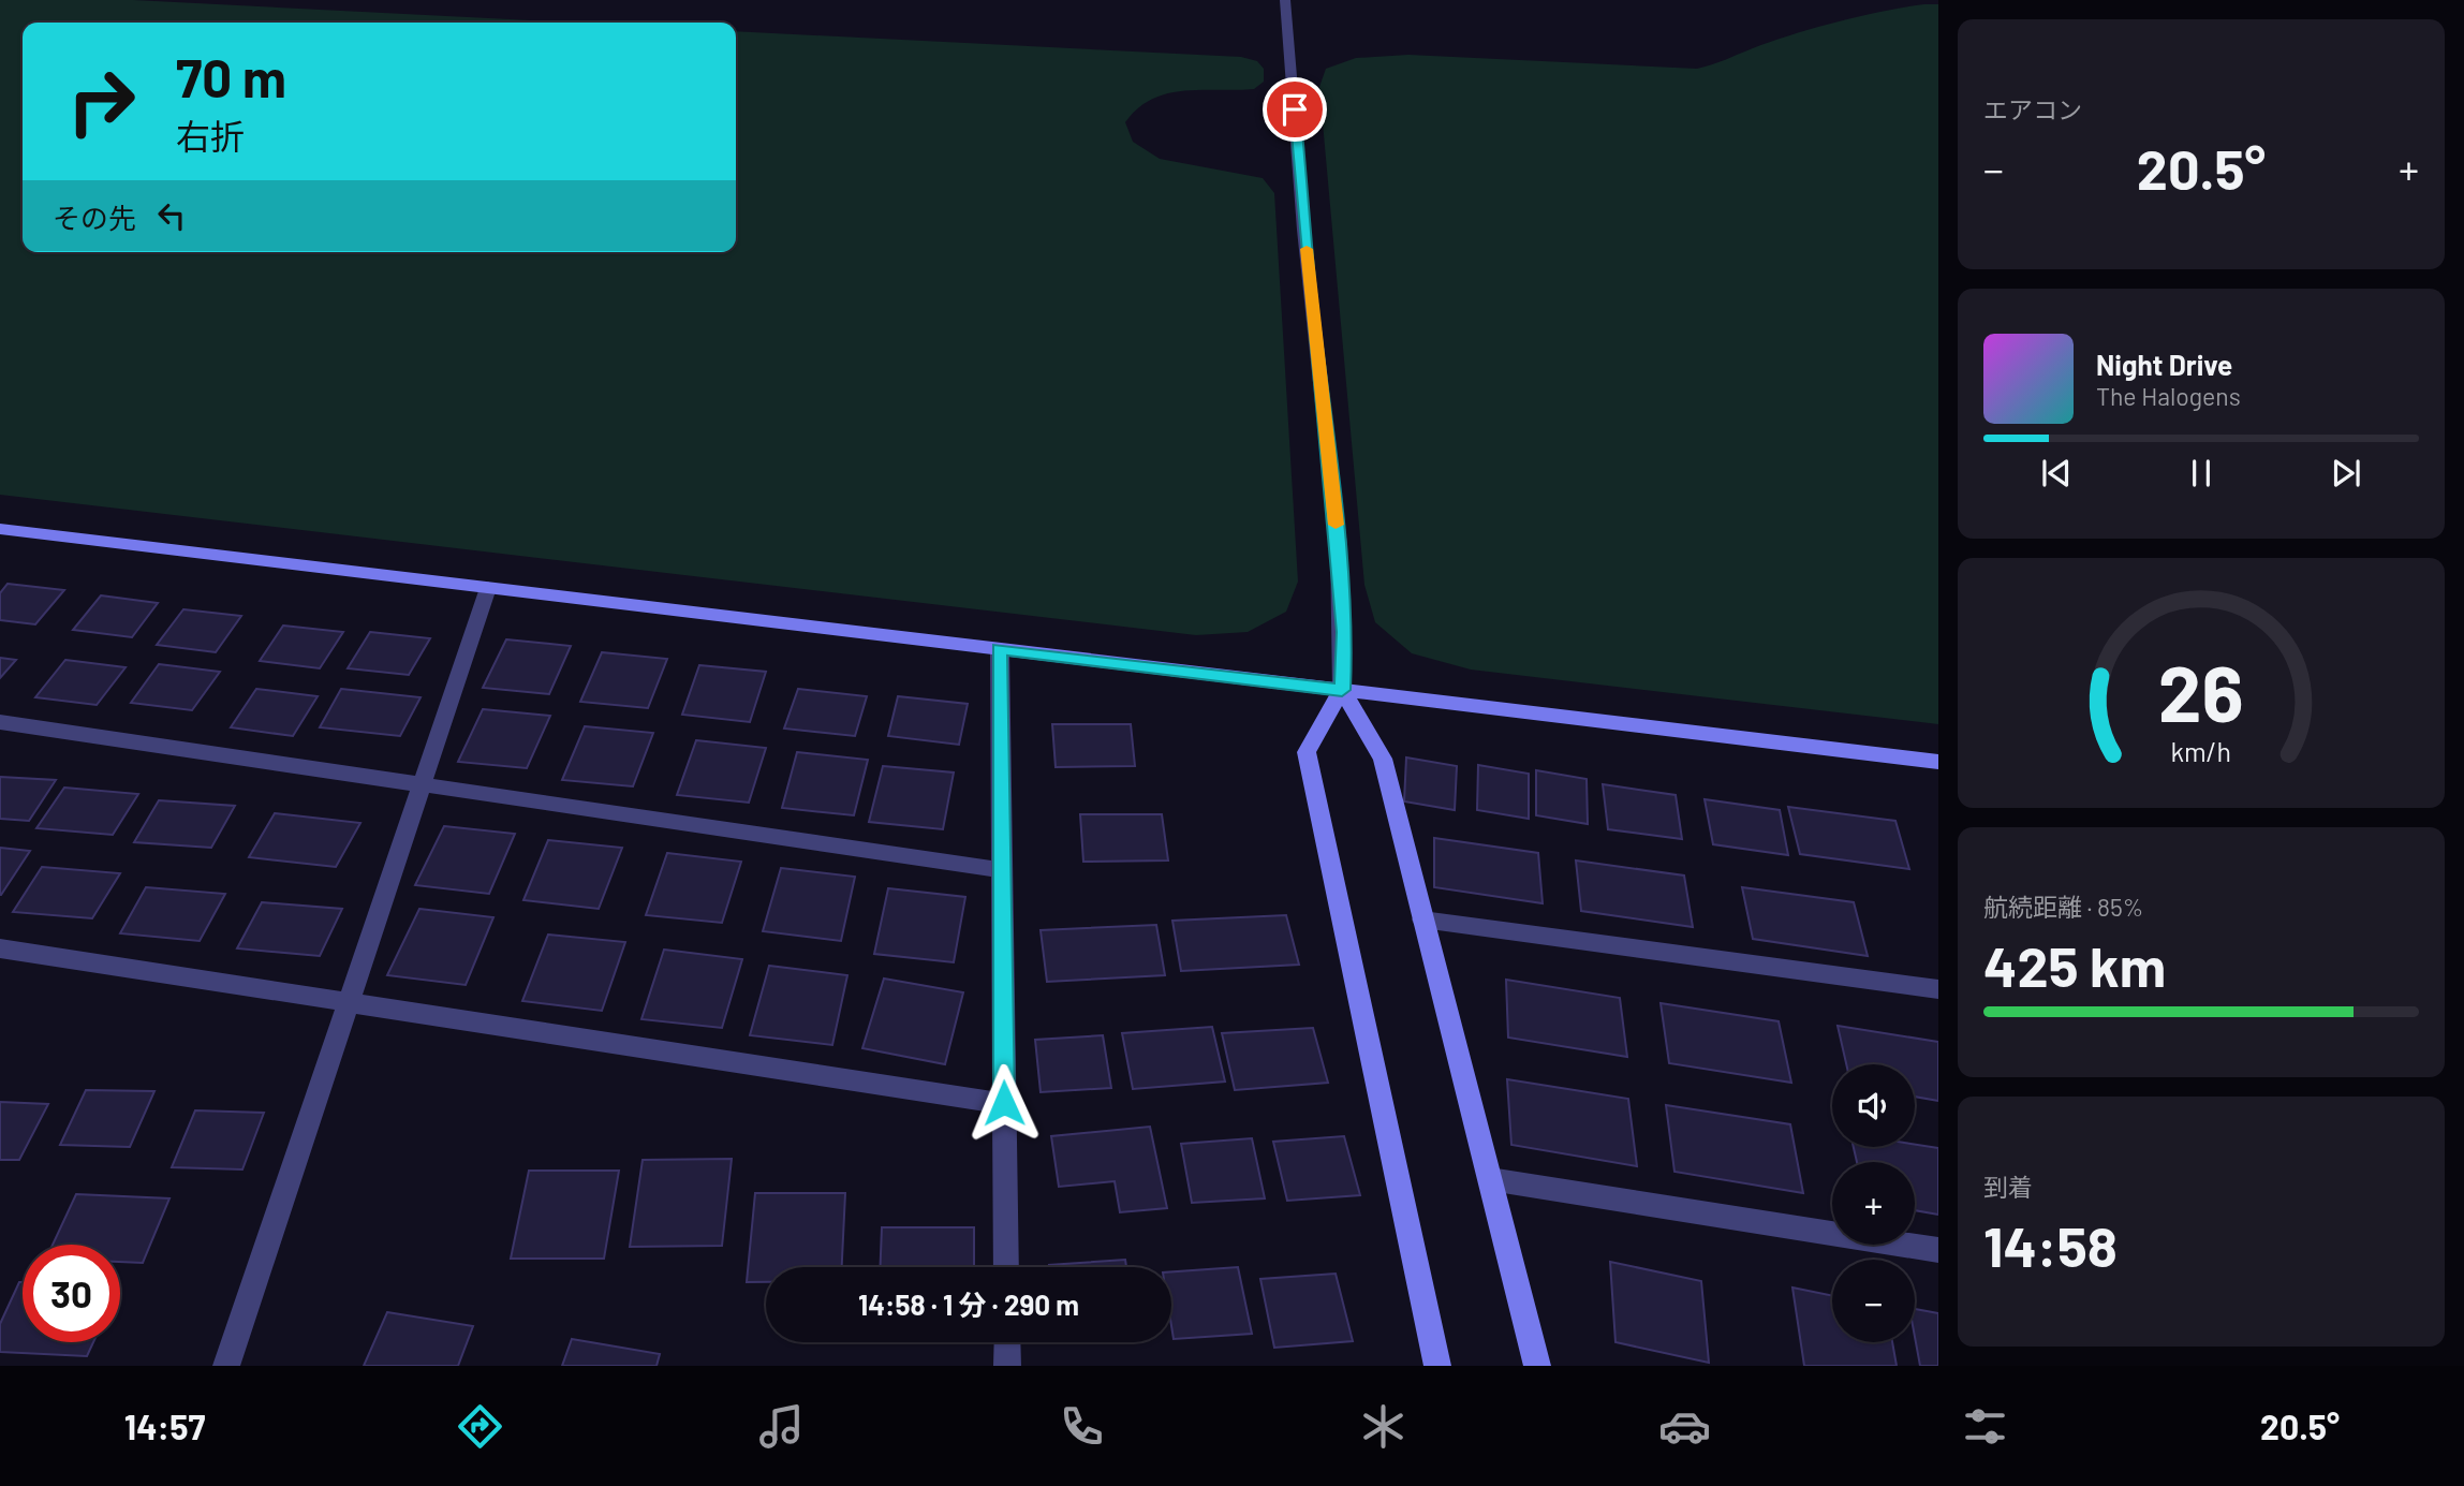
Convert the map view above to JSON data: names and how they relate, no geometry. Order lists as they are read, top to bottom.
{
  "page": {
    "tile": [
      "エアコン",
      ["航続距離 · 85%", "425 km"],
      ["到着", "14:58"]
    ],
    "turn": ["70 m", "右折"],
    "heat": ["−", "20.5°", "+"],
    "then": "その先",
    "song": ["Night Drive", "The Halogens"],
    "map_buttons": ["+", "−"],
    "limit": "30",
    "trip": "14:58 · 1 分 · 290 m",
    "tabs": ["14:57", "20.5°"],
    "gauge": ["26", "km/h"]
  }
}
